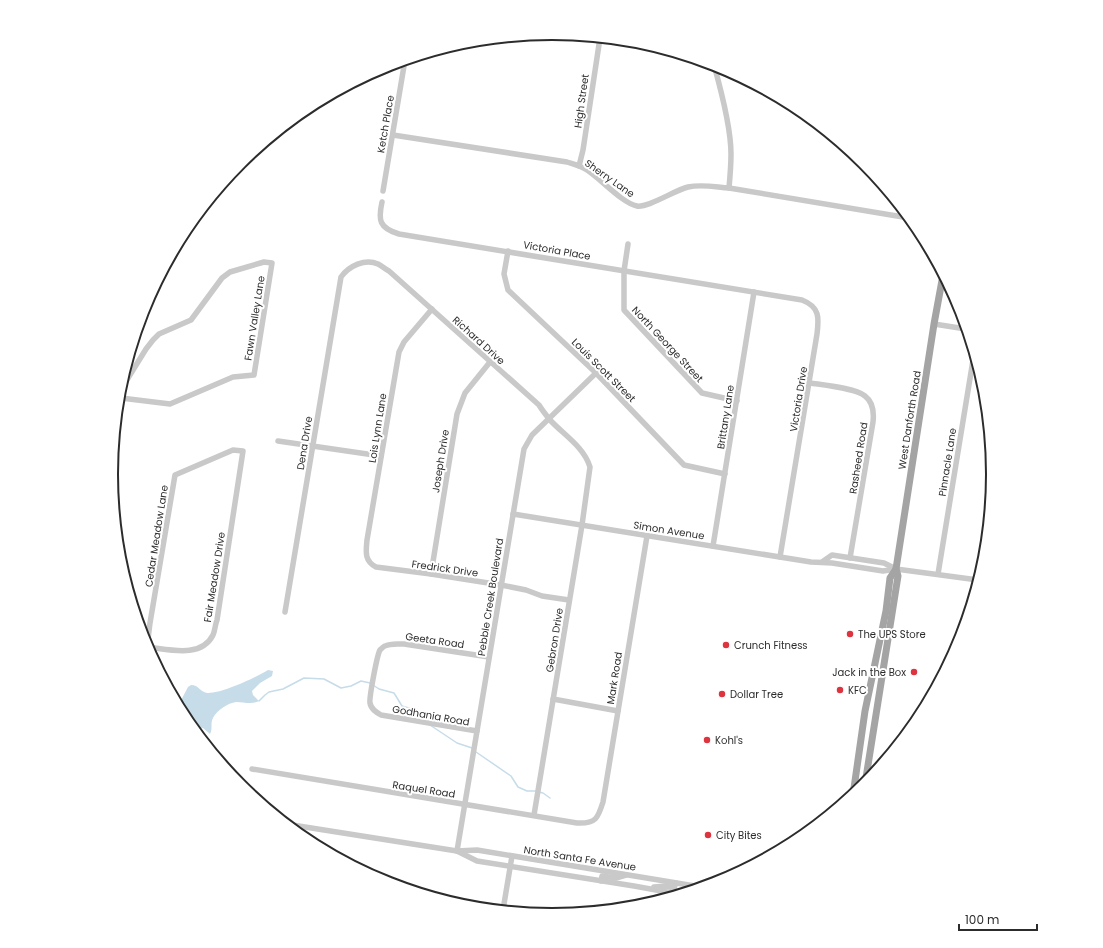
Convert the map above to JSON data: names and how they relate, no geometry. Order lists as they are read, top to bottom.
{
  "streets": {
    "main road": ["West Danforth Road"],
    "street": [
      "High Street",
      "Ketch Place",
      "Sherry Lane",
      "Victoria Place",
      "Fawn Valley Lane",
      "Richard Drive",
      "North George Street",
      "Louis Scott Street",
      "Victoria Drive",
      "Brittany Lane",
      "Lois Lynn Lane",
      "Dena Drive",
      "Rasheed Road",
      "Joseph Drive",
      "Pinnacle Lane",
      "Simon Avenue",
      "Cedar Meadow Lane",
      "Fredrick Drive",
      "Fair Meadow Drive",
      "Pebble Creek Boulevard",
      "Geeta Road",
      "Gebron Drive",
      "Mark Road",
      "Godhania Road",
      "Raquel Road",
      "North Santa Fe Avenue"
    ]
  },
  "crossings": [
    ["High Street", "Sherry Lane"],
    ["Ketch Place", "Sherry Lane"],
    ["Victoria Place", "North George Street"],
    ["Victoria Place", "Louis Scott Street"],
    ["Victoria Place", "Victoria Drive"],
    ["Victoria Place", "Brittany Lane"],
    ["Richard Drive", "Lois Lynn Lane"],
    ["Richard Drive", "Dena Drive"],
    ["Richard Drive", "Joseph Drive"],
    ["Richard Drive", "Pebble Creek Boulevard"],
    ["Richard Drive", "Gebron Drive"],
    ["North George Street", "Brittany Lane"],
    ["Louis Scott Street", "Brittany Lane"],
    ["Louis Scott Street", "Pebble Creek Boulevard"],
    ["Victoria Drive", "Brittany Lane"],
    ["Victoria Drive", "Rasheed Road"],
    ["Victoria Drive", "Simon Avenue"],
    ["Brittany Lane", "Simon Avenue"],
    ["West Danforth Road", "Simon Avenue"],
    ["Lois Lynn Lane", "Fredrick Drive"],
    ["Rasheed Road", "Simon Avenue"],
    ["Joseph Drive", "Fredrick Drive"],
    ["Simon Avenue", "Pebble Creek Boulevard"],
    ["Simon Avenue", "Gebron Drive"],
    ["Simon Avenue", "Mark Road"],
    ["Cedar Meadow Lane", "Fair Meadow Drive"],
    ["Fredrick Drive", "Pebble Creek Boulevard"],
    ["Fredrick Drive", "Gebron Drive"],
    ["Pebble Creek Boulevard", "Geeta Road"],
    ["Pebble Creek Boulevard", "Godhania Road"],
    ["Pebble Creek Boulevard", "Raquel Road"],
    ["Pebble Creek Boulevard", "North Santa Fe Avenue"],
    ["Geeta Road", "Godhania Road"],
    ["Gebron Drive", "Raquel Road"],
    ["Mark Road", "Raquel Road"]
  ],
  "places": [
    "The UPS Store",
    "Crunch Fitness",
    "Jack in the Box",
    "KFC",
    "Dollar Tree",
    "Kohl's",
    "City Bites"
  ],
  "scale_bar": "100 m"
}
